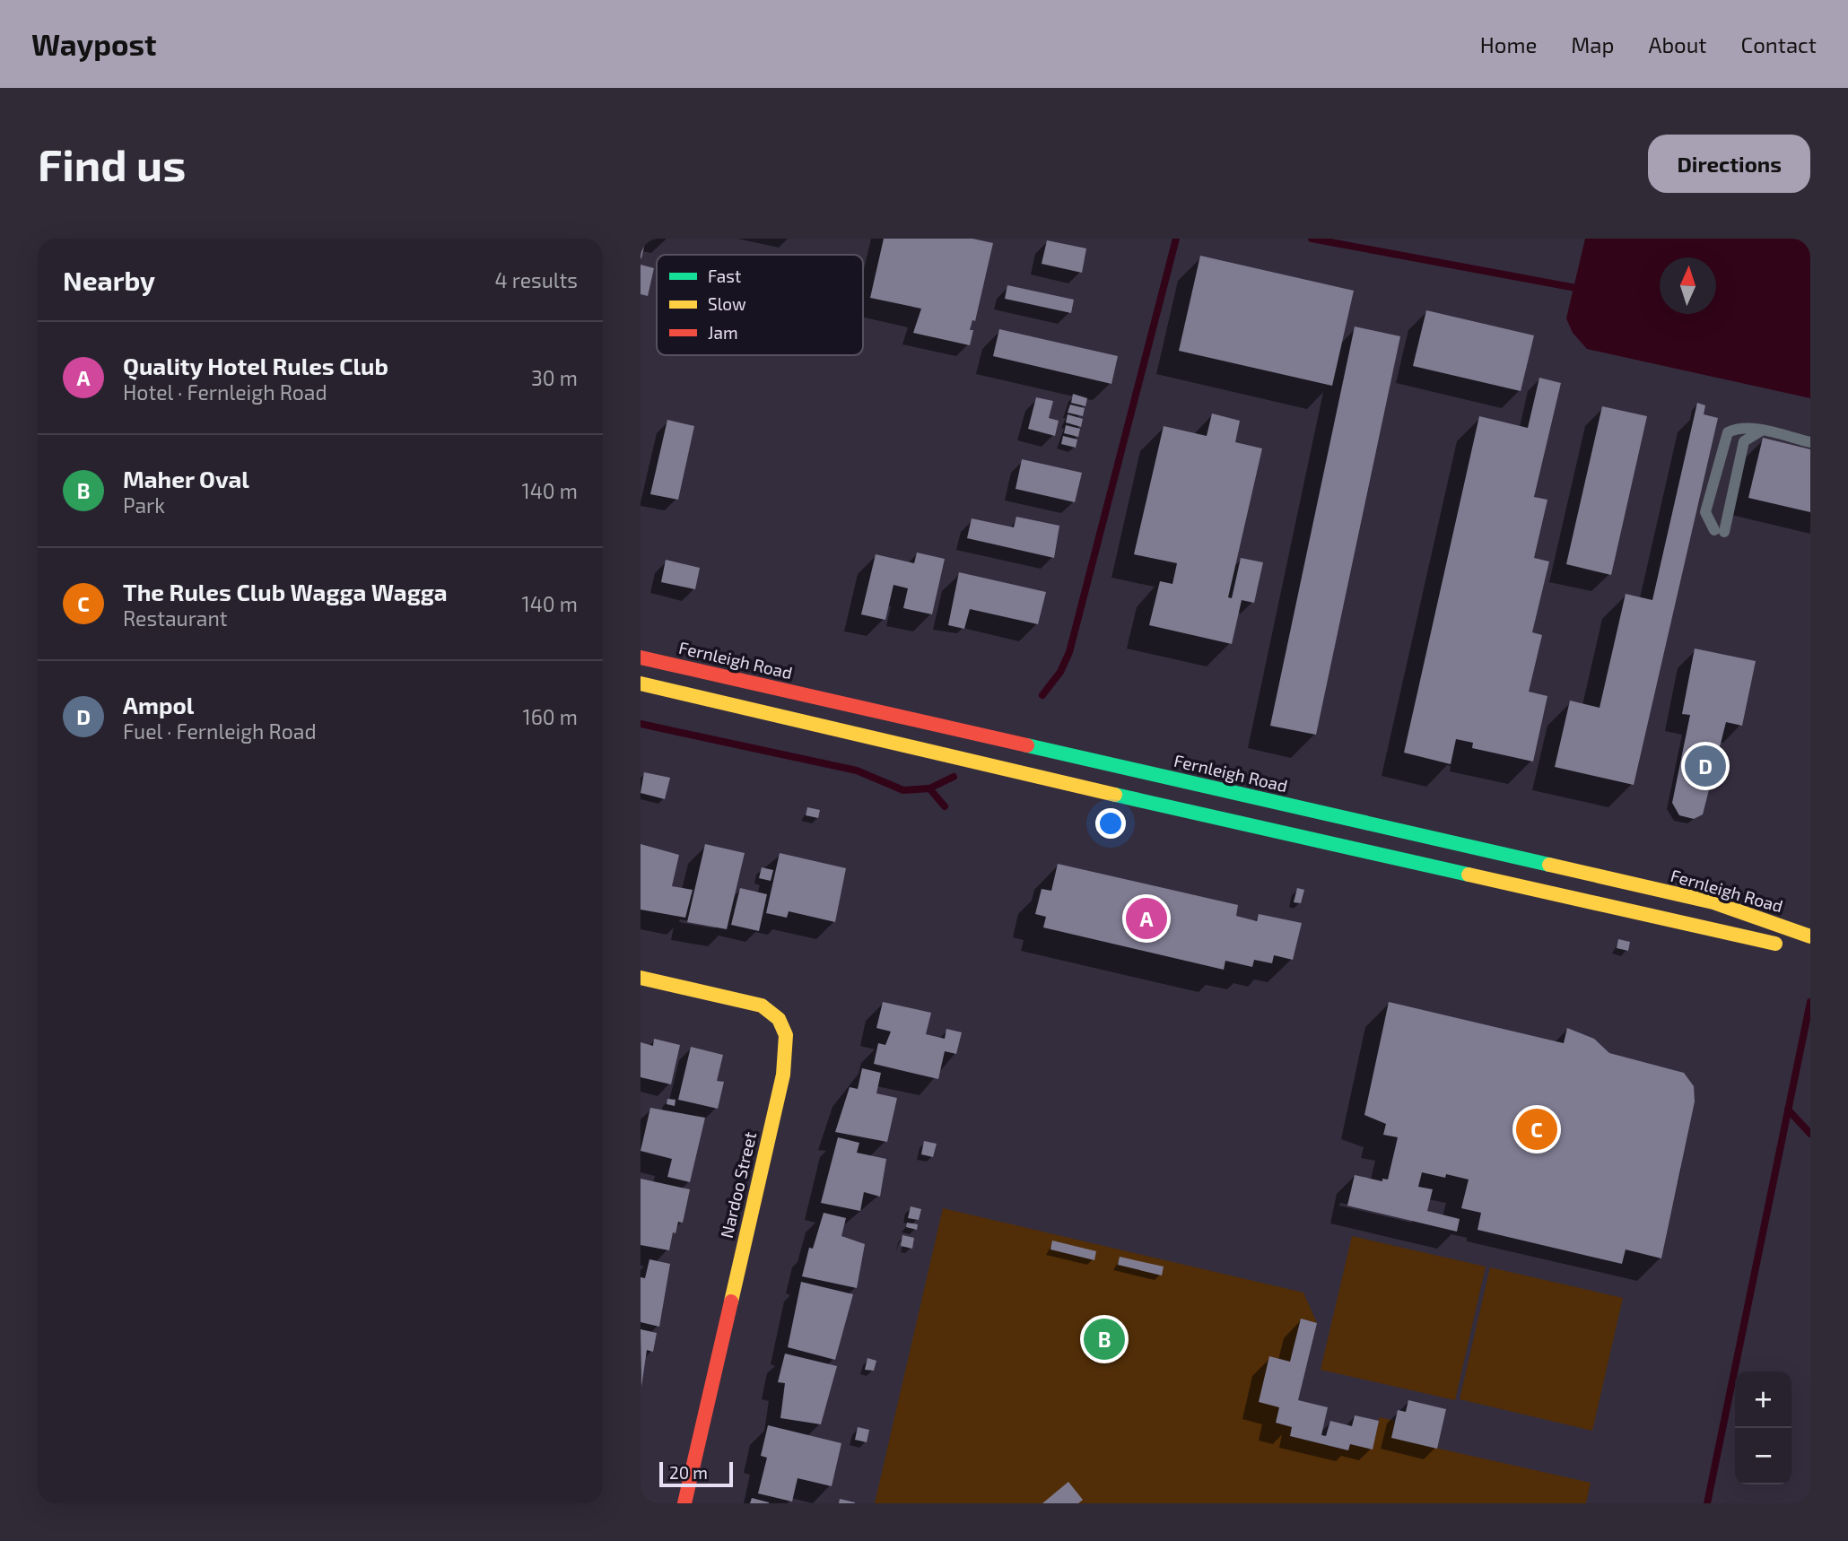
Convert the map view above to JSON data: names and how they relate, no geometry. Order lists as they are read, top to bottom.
{
  "streets": {
    "street": ["Fernleigh Road", "Nardoo Street"]
  },
  "legend": ["Fast", "Slow", "Jam"],
  "scale_bar": "20 m",
  "north": "top",
  "page": {
    "header": "Waypost",
    "nav": [
      "Home",
      "Map",
      "About",
      "Contact"
    ],
    "buttons": "Directions",
    "title": "Find us",
    "heading": ["Nearby", "4 results"],
    "list": [
      {
        "mark": "A",
        "name": "Quality Hotel Rules Club",
        "note": "Hotel · Fernleigh Road",
        "value": "30 m"
      },
      {
        "mark": "B",
        "name": "Maher Oval",
        "note": "Park",
        "value": "140 m"
      },
      {
        "mark": "C",
        "name": "The Rules Club Wagga Wagga",
        "note": "Restaurant",
        "value": "140 m"
      },
      {
        "mark": "D",
        "name": "Ampol",
        "note": "Fuel · Fernleigh Road",
        "value": "160 m"
      }
    ],
    "pins": [
      "D",
      "A",
      "C",
      "B"
    ],
    "map_buttons": ["+", "−"],
    "scale": "20 m"
  }
}
